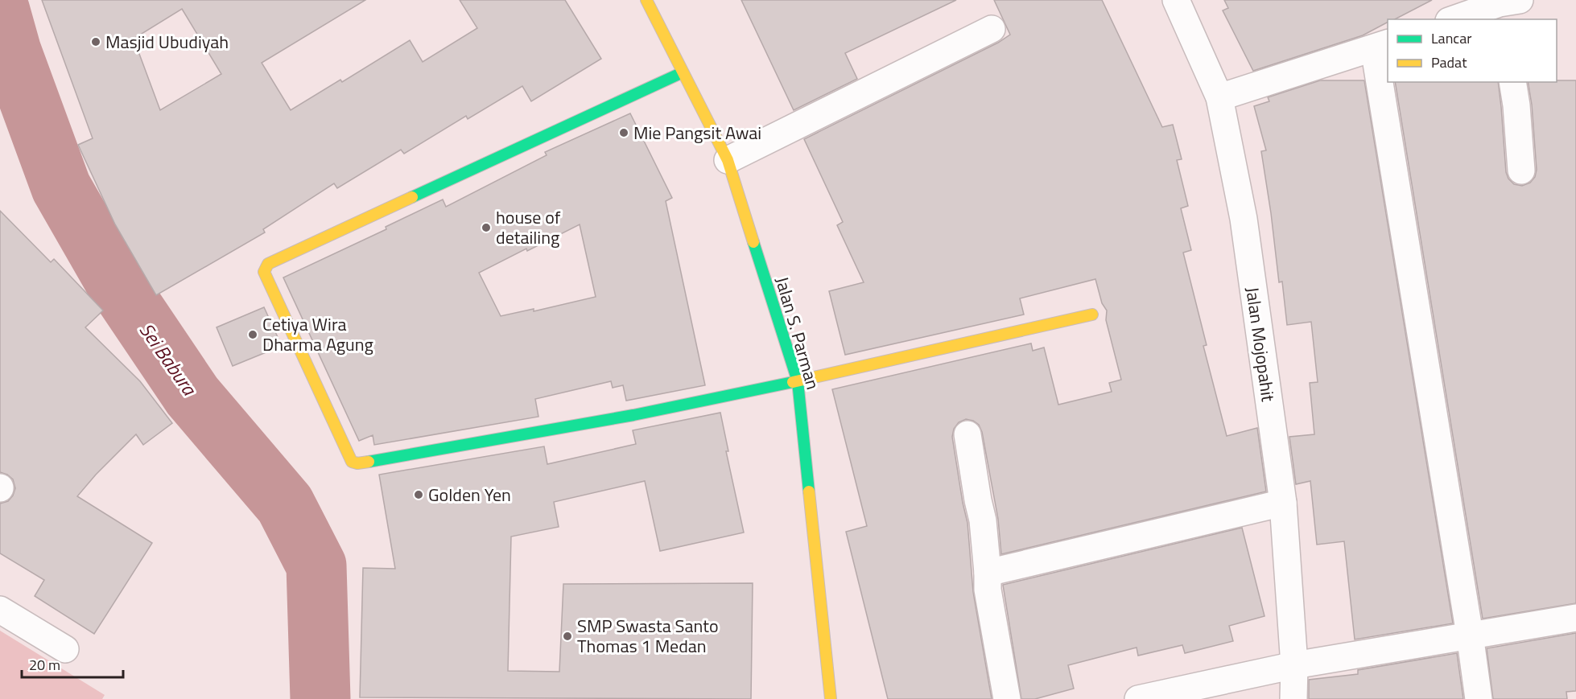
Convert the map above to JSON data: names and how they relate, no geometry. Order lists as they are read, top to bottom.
{
  "streets": {
    "street": ["Jalan S. Parman", "Jalan Mojopahit"]
  },
  "water": ["Sei Babura"],
  "places": [
    "Masjid Ubudiyah",
    "Mie Pangsit Awai",
    "house of detailing",
    "Cetiya Wira Dharma Agung",
    "Golden Yen",
    "SMP Swasta Santo Thomas 1 Medan"
  ],
  "legend": ["Lancar", "Padat"],
  "scale_bar": "20 m"
}
